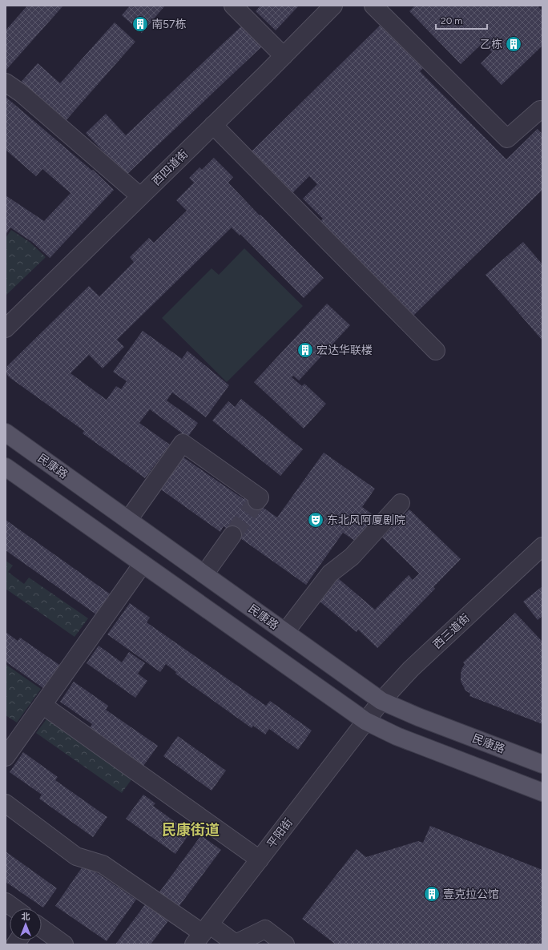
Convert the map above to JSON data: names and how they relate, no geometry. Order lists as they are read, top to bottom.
{
  "streets": {
    "main road": ["民康路"],
    "street": ["西四道街", "西三道街", "平阳街"]
  },
  "crossings": [
    ["民康路", "西三道街"],
    ["西三道街", "平阳街"]
  ],
  "districts": ["民康街道"],
  "places": {
    "building": [
      "南57栋",
      "乙栋",
      "宏达华联楼",
      "壹克拉公馆"
    ],
    "theatre": ["东北风阿厦剧院"]
  },
  "scale_bar": "20 m",
  "north": "top"
}
